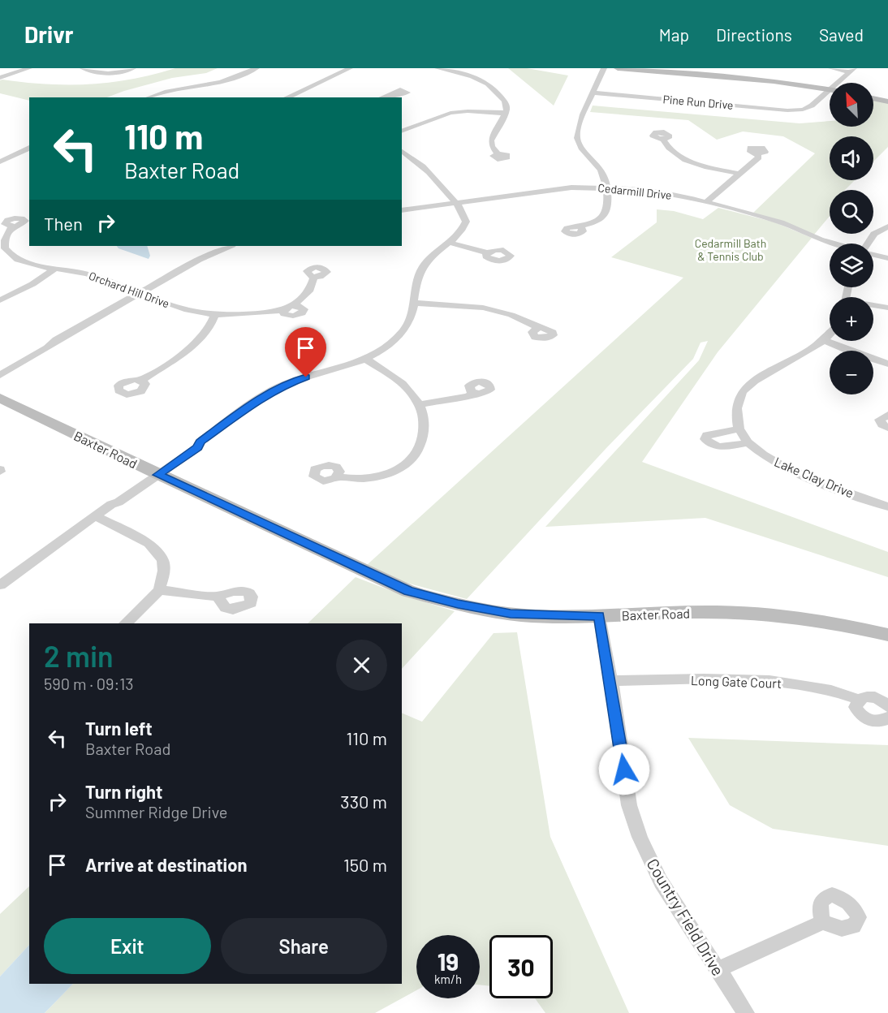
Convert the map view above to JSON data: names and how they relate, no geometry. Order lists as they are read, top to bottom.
{
  "streets": {
    "main road": ["Baxter Road"],
    "street": [
      "Pine Run Drive",
      "Cedarmill Drive",
      "Orchard Hill Drive",
      "Lake Clay Drive",
      "Long Gate Court",
      "Country Field Drive"
    ]
  },
  "crossings": [
    ["Baxter Road", "Country Field Drive"],
    ["Long Gate Court", "Country Field Drive"]
  ],
  "parks": ["Cedarmill Bath & Tennis Club"],
  "north": "top left",
  "page": {
    "header": "Drivr",
    "nav": ["Map", "Directions", "Saved"],
    "map_buttons": ["+", "−"],
    "turn": ["110 m", "Baxter Road"],
    "then": "Then",
    "heading": ["2 min", "590 m · 09:13"],
    "list": [
      {
        "name": "Turn left",
        "note": "Baxter Road",
        "value": "110 m"
      },
      {
        "name": "Turn right",
        "note": "Summer Ridge Drive",
        "value": "330 m"
      },
      {
        "name": "Arrive at destination",
        "value": "150 m"
      }
    ],
    "buttons": ["Exit", "Share"],
    "speed": "19 km/h",
    "limit": "30"
  }
}
